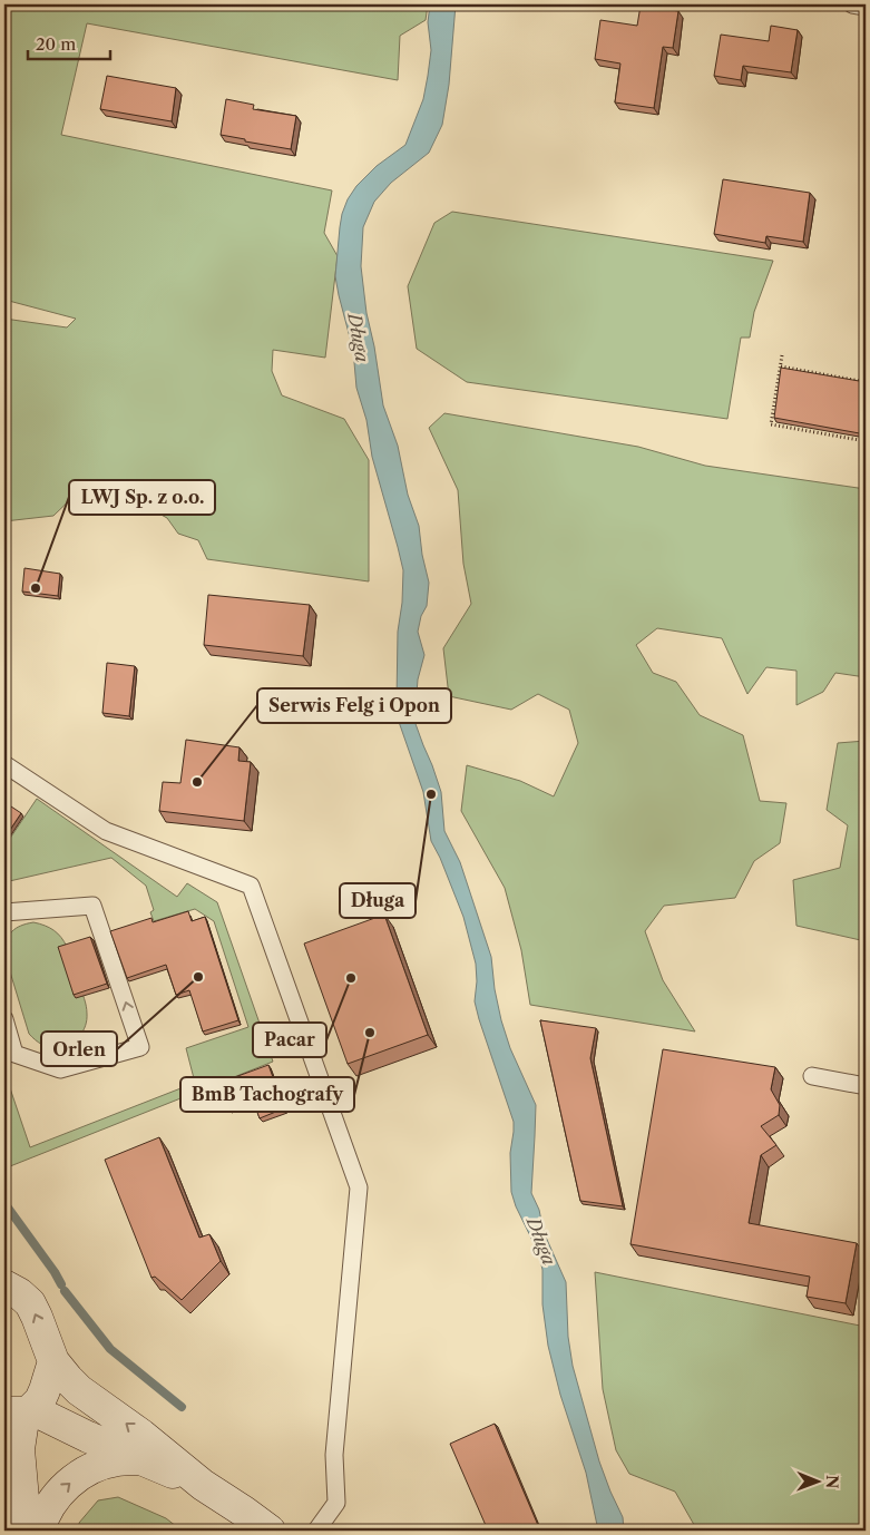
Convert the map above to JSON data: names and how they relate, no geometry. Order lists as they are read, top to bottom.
{
  "water": ["Długa"],
  "places": [
    "LWJ Sp. z o.o.",
    "Serwis Felg i Opon",
    "Długa",
    "Orlen",
    "Pacar",
    "BmB Tachografy"
  ],
  "scale_bar": "20 m",
  "north": "right"
}
